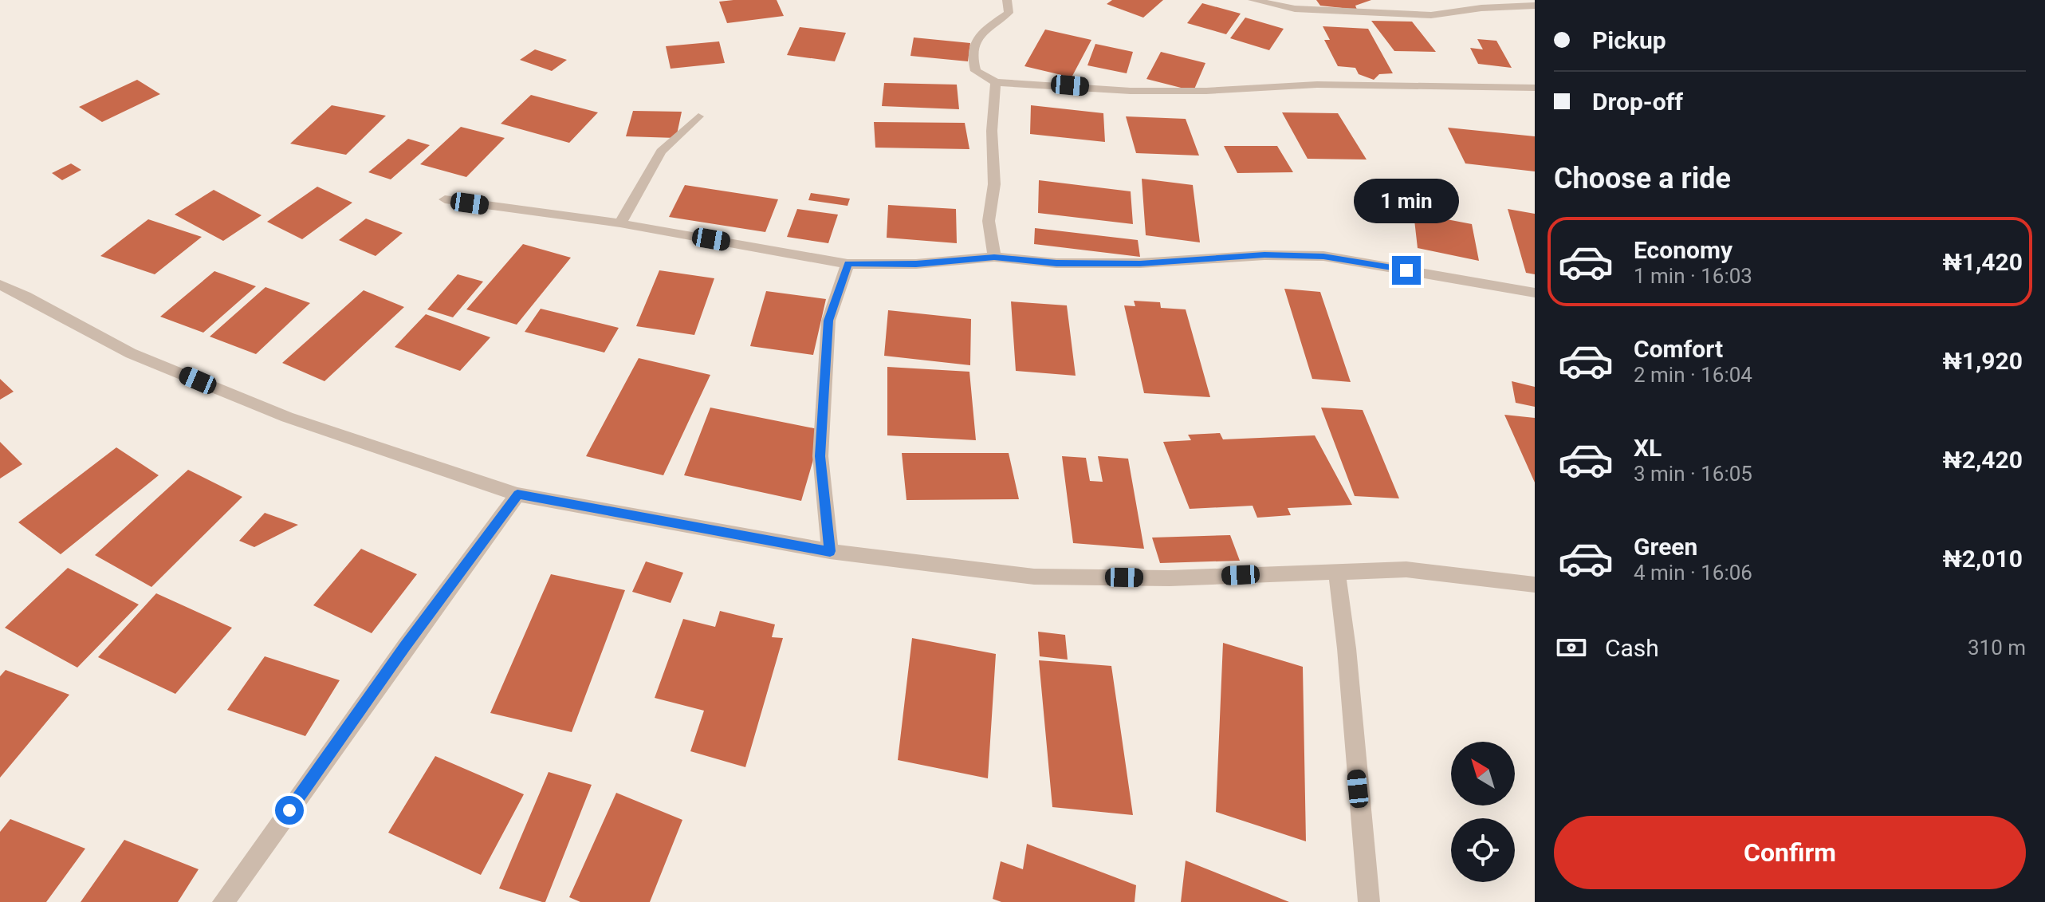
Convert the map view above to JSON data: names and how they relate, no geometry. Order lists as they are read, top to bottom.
{
  "north": "top left",
  "page": {
    "banner": ["Pickup", "Drop-off"],
    "heading": "Choose a ride",
    "bubble": "1 min",
    "list": [
      {
        "name": "Economy",
        "note": "1 min · 16:03",
        "value": "₦1,420"
      },
      {
        "name": "Comfort",
        "note": "2 min · 16:04",
        "value": "₦1,920"
      },
      {
        "name": "XL",
        "note": "3 min · 16:05",
        "value": "₦2,420"
      },
      {
        "name": "Green",
        "note": "4 min · 16:06",
        "value": "₦2,010"
      }
    ],
    "pay": ["Cash", "310 m"],
    "buttons": "Confirm"
  }
}
